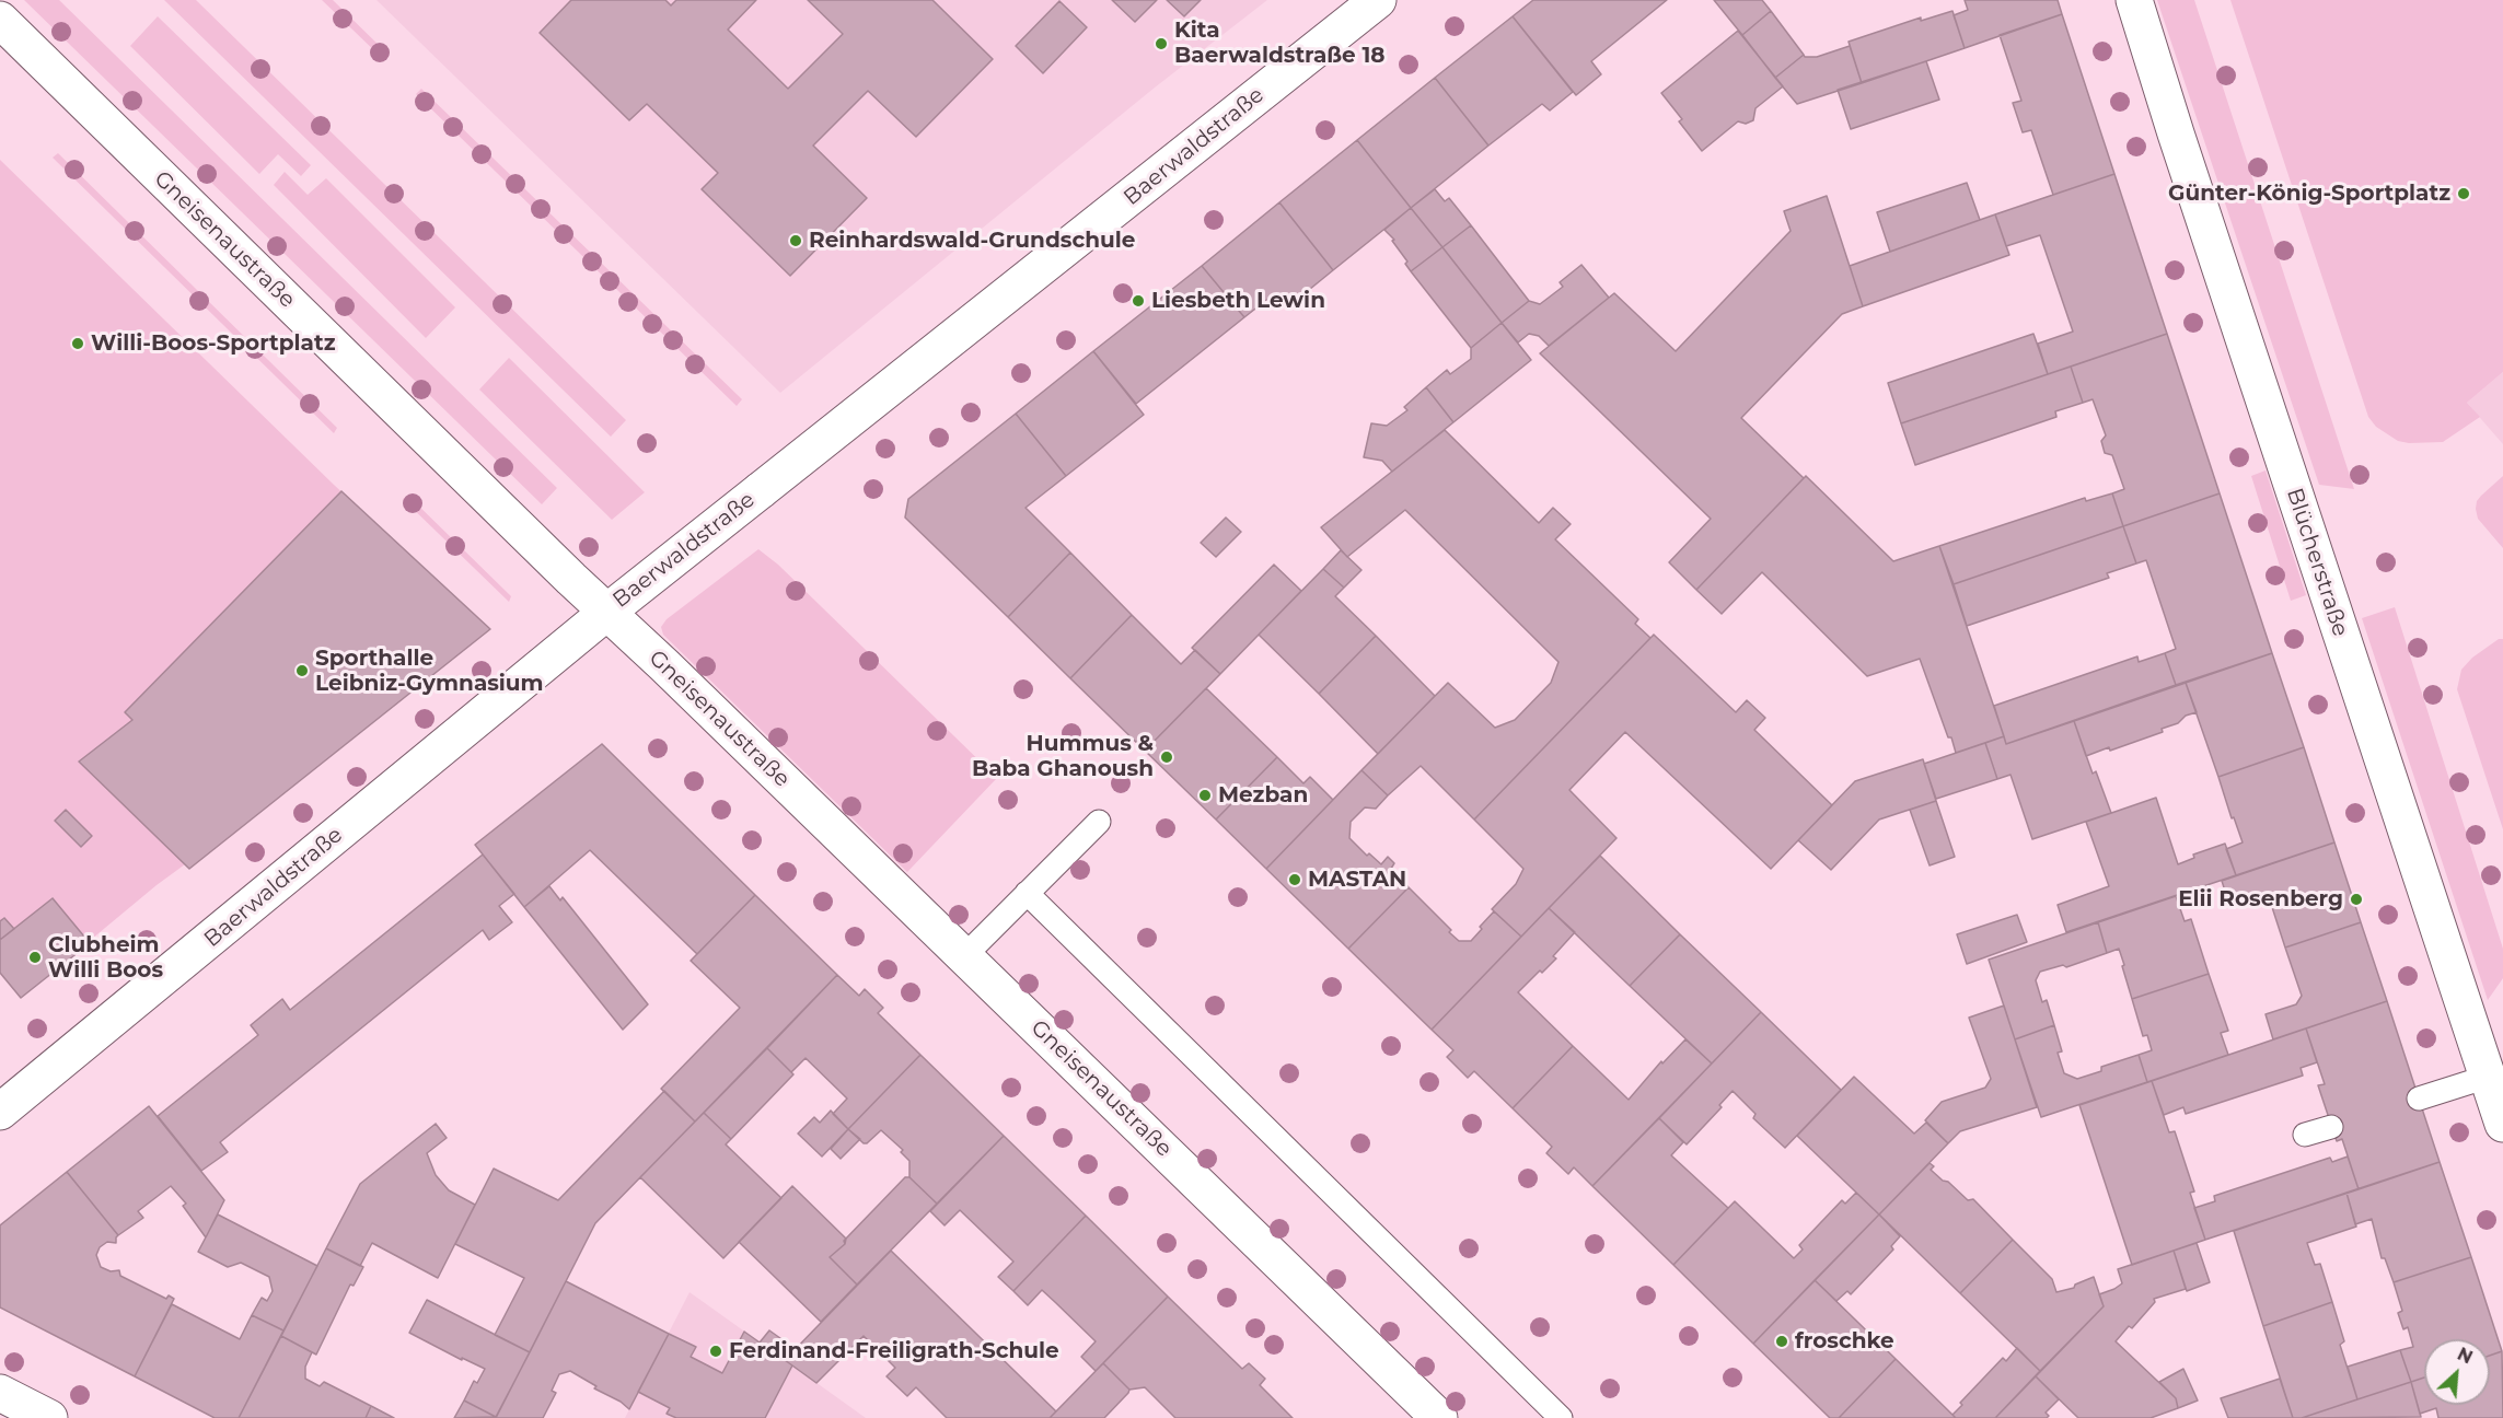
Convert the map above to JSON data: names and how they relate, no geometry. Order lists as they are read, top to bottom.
{
  "streets": {
    "street": ["Baerwaldstraße", "Gneisenaustraße", "Blücherstraße"]
  },
  "crossings": [
    ["Baerwaldstraße", "Gneisenaustraße"]
  ],
  "places": [
    "Kita Baerwaldstraße 18",
    "Günter-König-Sportplatz",
    "Reinhardswald-Grundschule",
    "Liesbeth Lewin",
    "Willi-Boos-Sportplatz",
    "Sporthalle Leibniz-Gymnasium",
    "Hummus & Baba Ghanoush",
    "Mezban",
    "MASTAN",
    "Elii Rosenberg",
    "Clubheim Willi Boos",
    "froschke",
    "Ferdinand-Freiligrath-Schule"
  ],
  "north": "top right"
}
